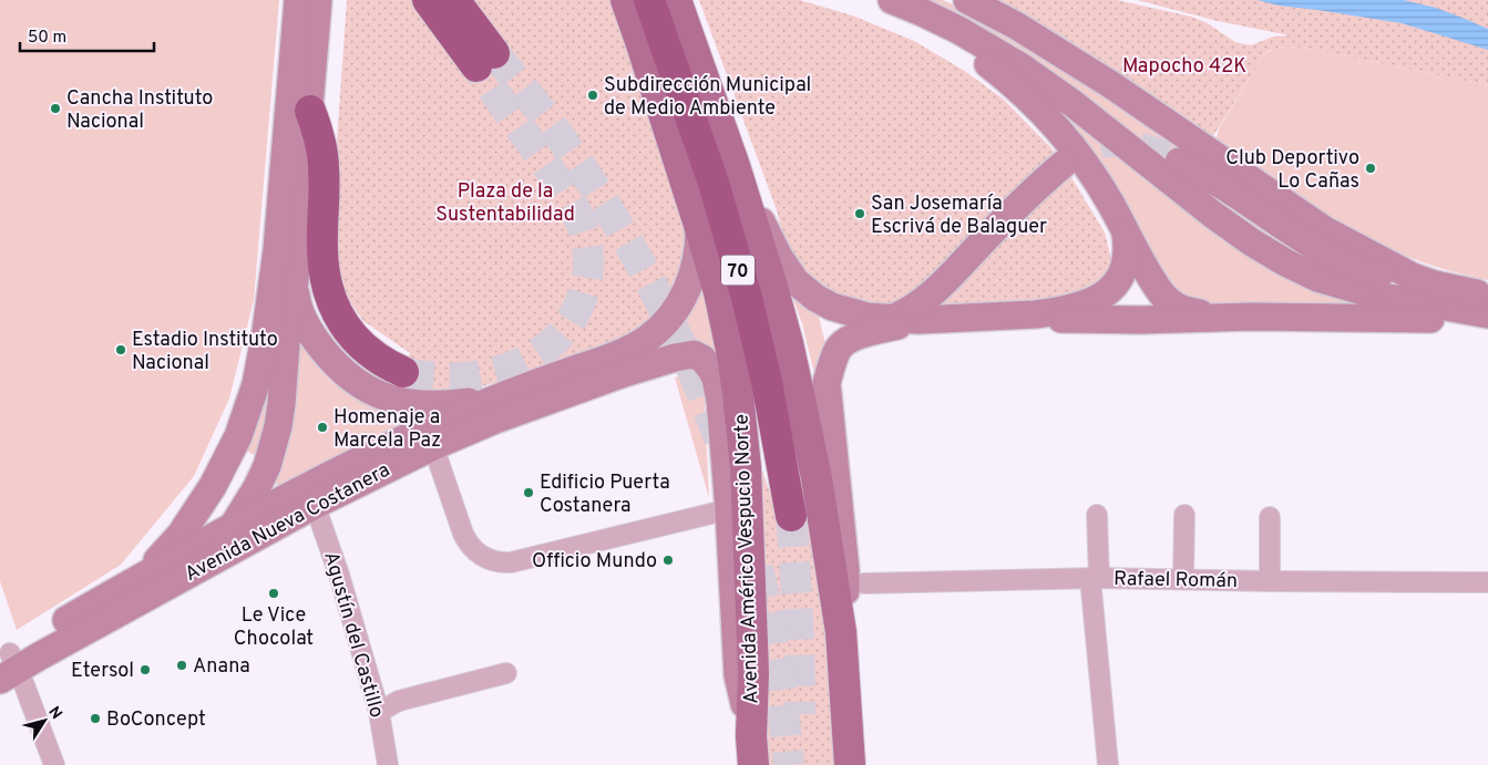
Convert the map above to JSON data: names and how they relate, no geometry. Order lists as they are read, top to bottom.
{
  "streets": {
    "highway": ["70"],
    "main road": ["Avenida Nueva Costanera", "Avenida Américo Vespucio Norte"],
    "street": ["Rafael Román", "Agustín del Castillo"]
  },
  "crossings": [
    ["70", "Avenida Américo Vespucio Norte"],
    ["Avenida Nueva Costanera", "Avenida Américo Vespucio Norte"],
    ["Avenida Nueva Costanera", "Agustín del Castillo"]
  ],
  "parks": ["Mapocho 42K", "Plaza de la Sustentabilidad"],
  "places": [
    "Subdirección Municipal de Medio Ambiente",
    "Cancha Instituto Nacional",
    "Club Deportivo Lo Cañas",
    "San Josemaría Escrivá de Balaguer",
    "Estadio Instituto Nacional",
    "Homenaje a Marcela Paz",
    "Edificio Puerta Costanera",
    "Officio Mundo",
    "Le Vice Chocolat",
    "Anana",
    "Etersol",
    "BoConcept"
  ],
  "scale_bar": "50 m",
  "north": "top right"
}
